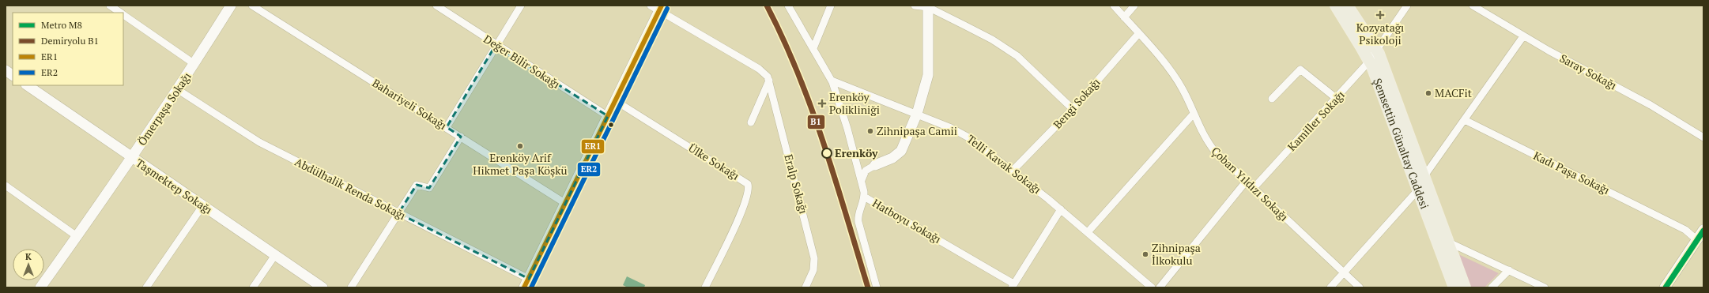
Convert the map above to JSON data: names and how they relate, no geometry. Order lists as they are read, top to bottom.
{
  "streets": {
    "main road": ["Şemsettin Günaltay Caddesi"],
    "street": [
      "Değer Bilir Sokağı",
      "Saray Sokağı",
      "Bengi Sokağı",
      "Bahariyeli Sokağı",
      "Ömerpaşa Sokağı",
      "Kamiller Sokağı",
      "Ülke Sokağı",
      "Telli Kavak Sokağı",
      "Kadı Paşa Sokağı",
      "Eralp Sokağı",
      "Çoban Yıldızı Sokağı",
      "Taşmektep Sokağı",
      "Abdülhalik Renda Sokağı",
      "Hatboyu Sokağı"
    ]
  },
  "crossings": [
    ["Bengi Sokağı", "Telli Kavak Sokağı"],
    ["Bengi Sokağı", "Çoban Yıldızı Sokağı"],
    ["Ömerpaşa Sokağı", "Taşmektep Sokağı"],
    ["Ömerpaşa Sokağı", "Abdülhalik Renda Sokağı"],
    ["Kamiller Sokağı", "Şemsettin Günaltay Caddesi"],
    ["Kamiller Sokağı", "Çoban Yıldızı Sokağı"],
    ["Telli Kavak Sokağı", "Hatboyu Sokağı"]
  ],
  "places": {
    "health": ["Kozyatağı Psikoloji", "Erenköy Polikliniği"],
    "other": [
      "MACFit",
      "Zihnipaşa Camii",
      "Erenköy Arif Hikmet Paşa Köşkü",
      "Erenköy",
      "Zihnipaşa İlkokulu"
    ]
  },
  "lines": [
    "rail line B1",
    "transit line ER1",
    "transit line ER2",
    "metro line M8"
  ],
  "legend": [
    "Metro M8",
    "Demiryolu B1",
    "ER1",
    "ER2"
  ],
  "north": "top"
}
